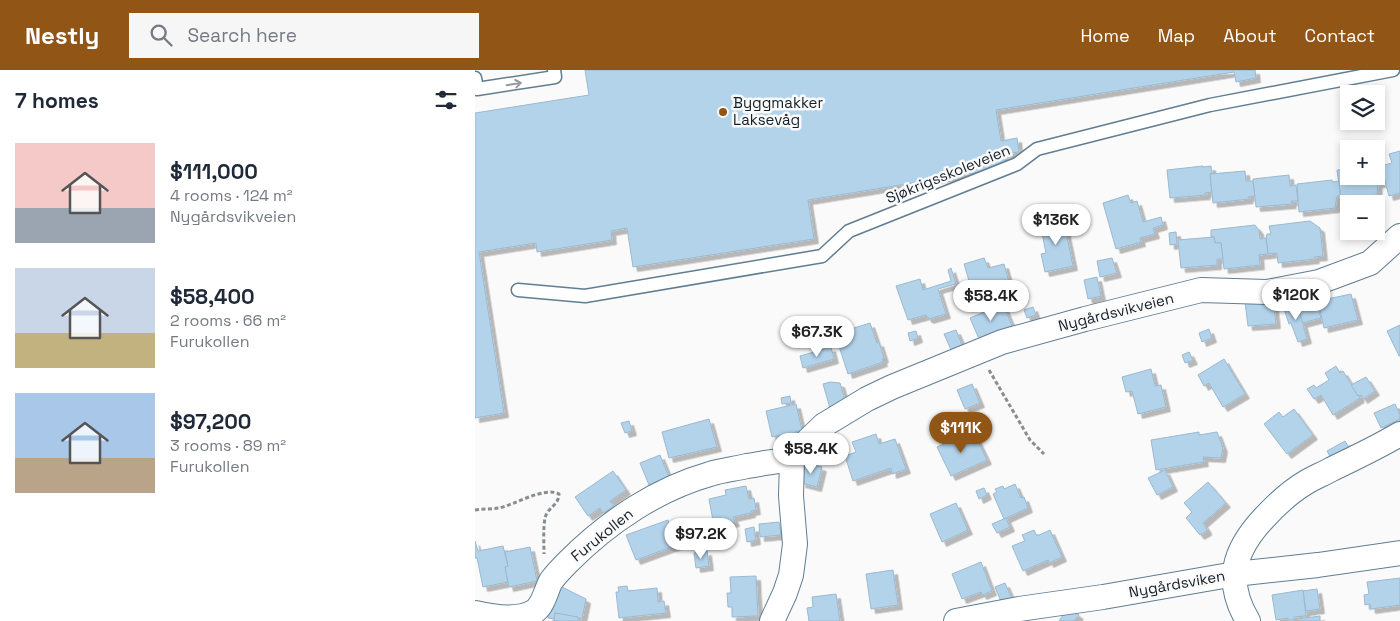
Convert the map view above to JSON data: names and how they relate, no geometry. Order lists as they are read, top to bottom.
{
  "streets": {
    "street": ["Nygårdsvikveien", "Furukollen", "Nygårdsviken"],
    "lane": ["Sjøkrigsskoleveien"]
  },
  "crossings": [
    ["Nygårdsvikveien", "Furukollen"]
  ],
  "places": ["Byggmakker Laksevåg"],
  "page": {
    "header": "Nestly",
    "search": "Search here",
    "nav": [
      "Home",
      "Map",
      "About",
      "Contact"
    ],
    "heading": "7 homes",
    "map_buttons": ["+", "−"],
    "list": [
      {
        "name": "$111,000",
        "note": "4 rooms · 124 m² · Nygårdsvikveien"
      },
      {
        "name": "$58,400",
        "note": "2 rooms · 66 m² · Furukollen"
      },
      {
        "name": "$97,200",
        "note": "3 rooms · 89 m² · Furukollen"
      }
    ],
    "price": [
      "$136K",
      "$120K",
      "$58.4K",
      "$67.3K",
      "$111K",
      "$58.4K",
      "$97.2K"
    ]
  }
}
